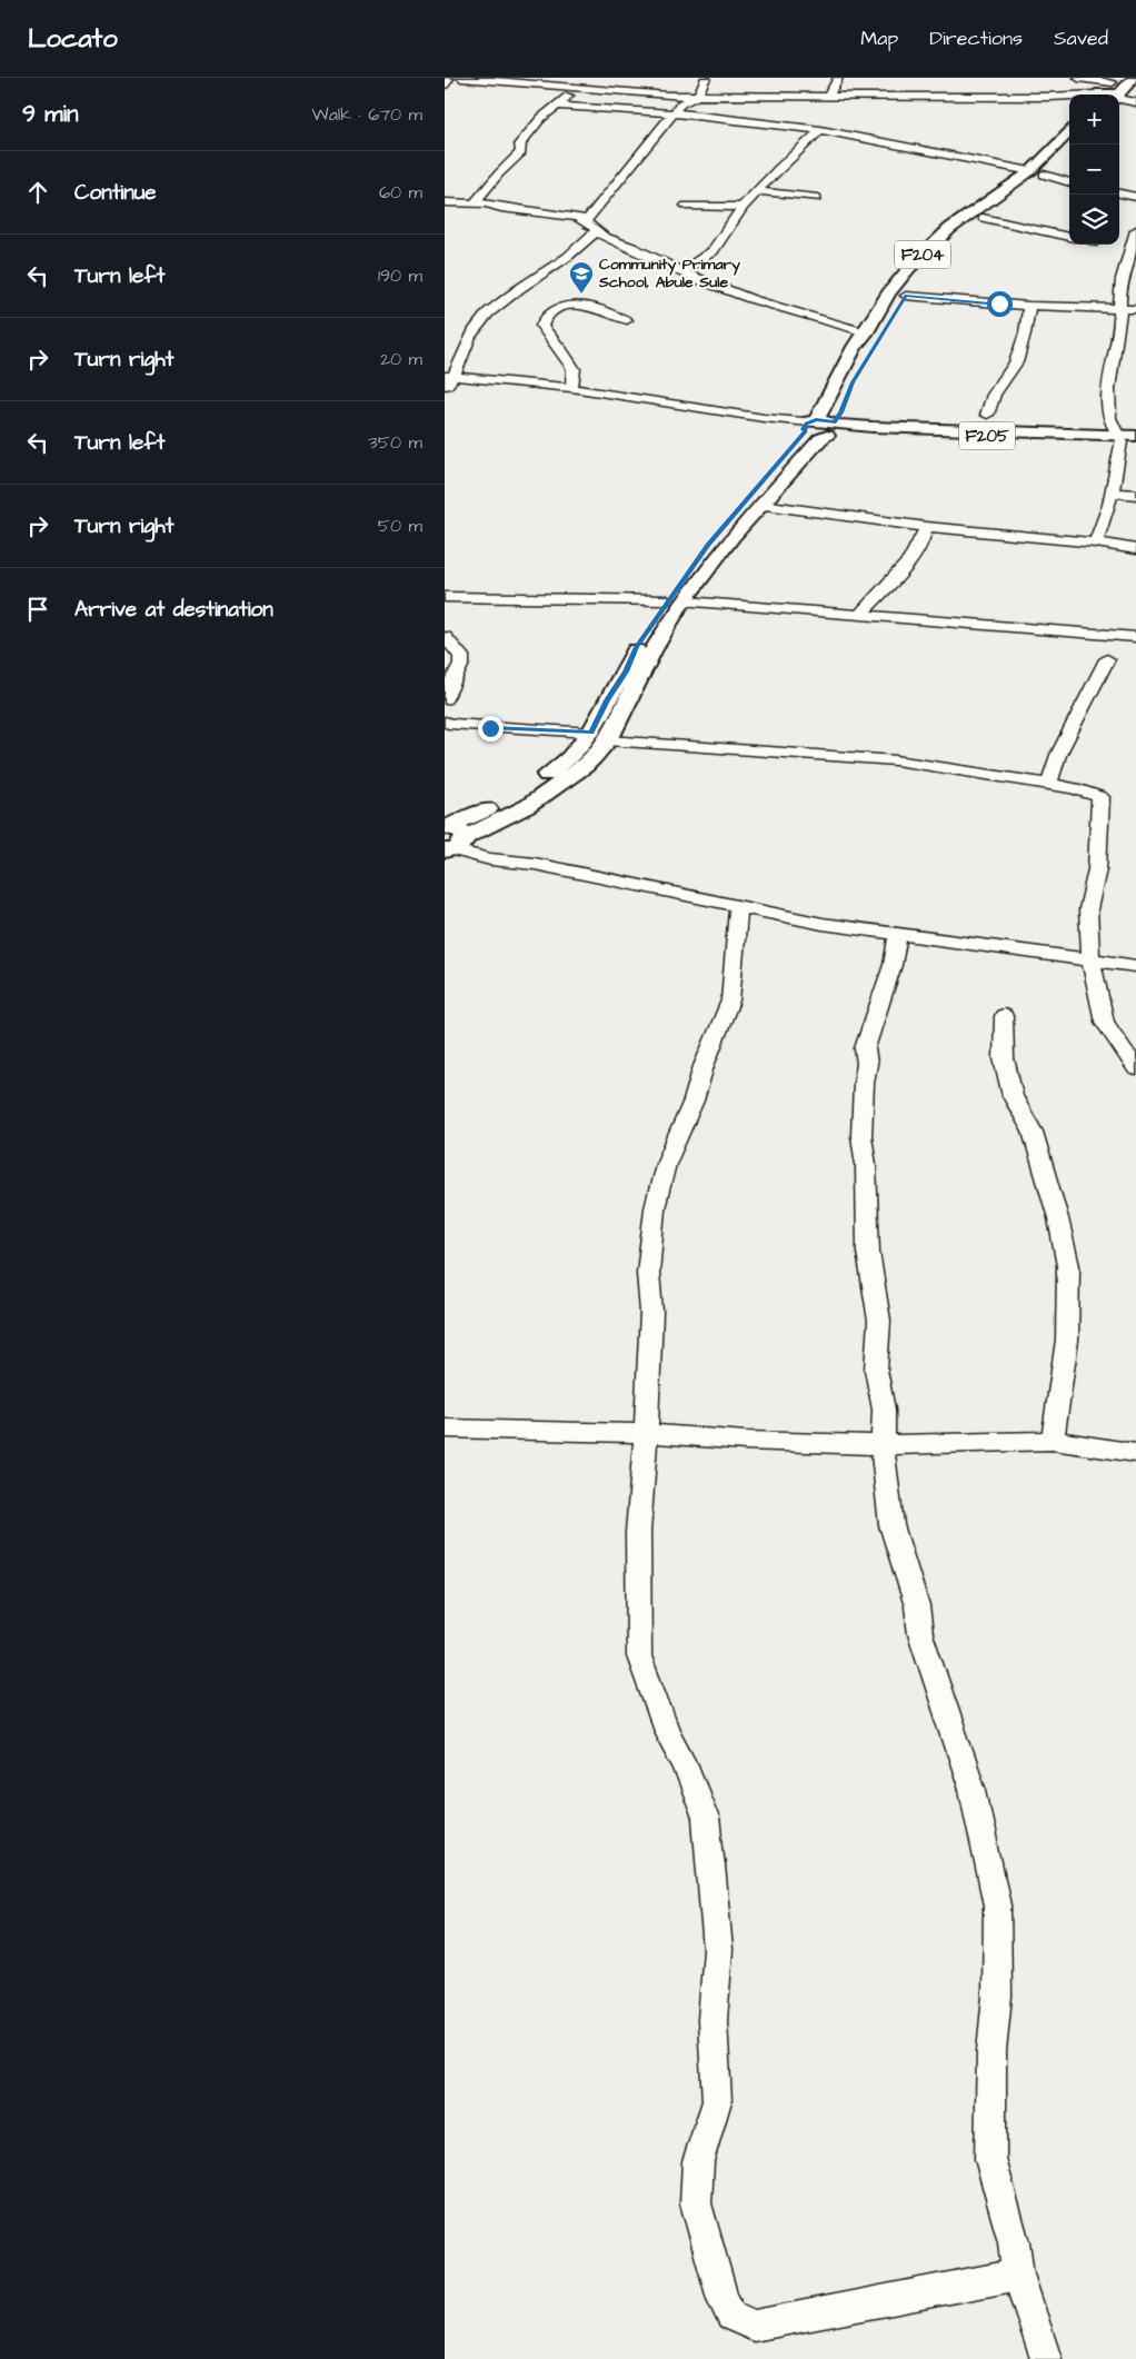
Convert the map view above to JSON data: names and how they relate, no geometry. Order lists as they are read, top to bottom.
{
  "streets": {
    "main road": ["F204", "F205"]
  },
  "crossings": [
    ["F204", "F205"]
  ],
  "places": {
    "school or university": ["Community Primary School, Abule Sule"]
  },
  "page": {
    "header": "Locato",
    "nav": ["Map", "Directions", "Saved"],
    "heading": ["9 min", "Walk · 670 m"],
    "map_buttons": ["+", "−"],
    "list": [
      ["Continue", "60 m"],
      ["Turn left", "190 m"],
      ["Turn right", "20 m"],
      ["Turn left", "350 m"],
      ["Turn right", "50 m"],
      "Arrive at destination"
    ]
  }
}
